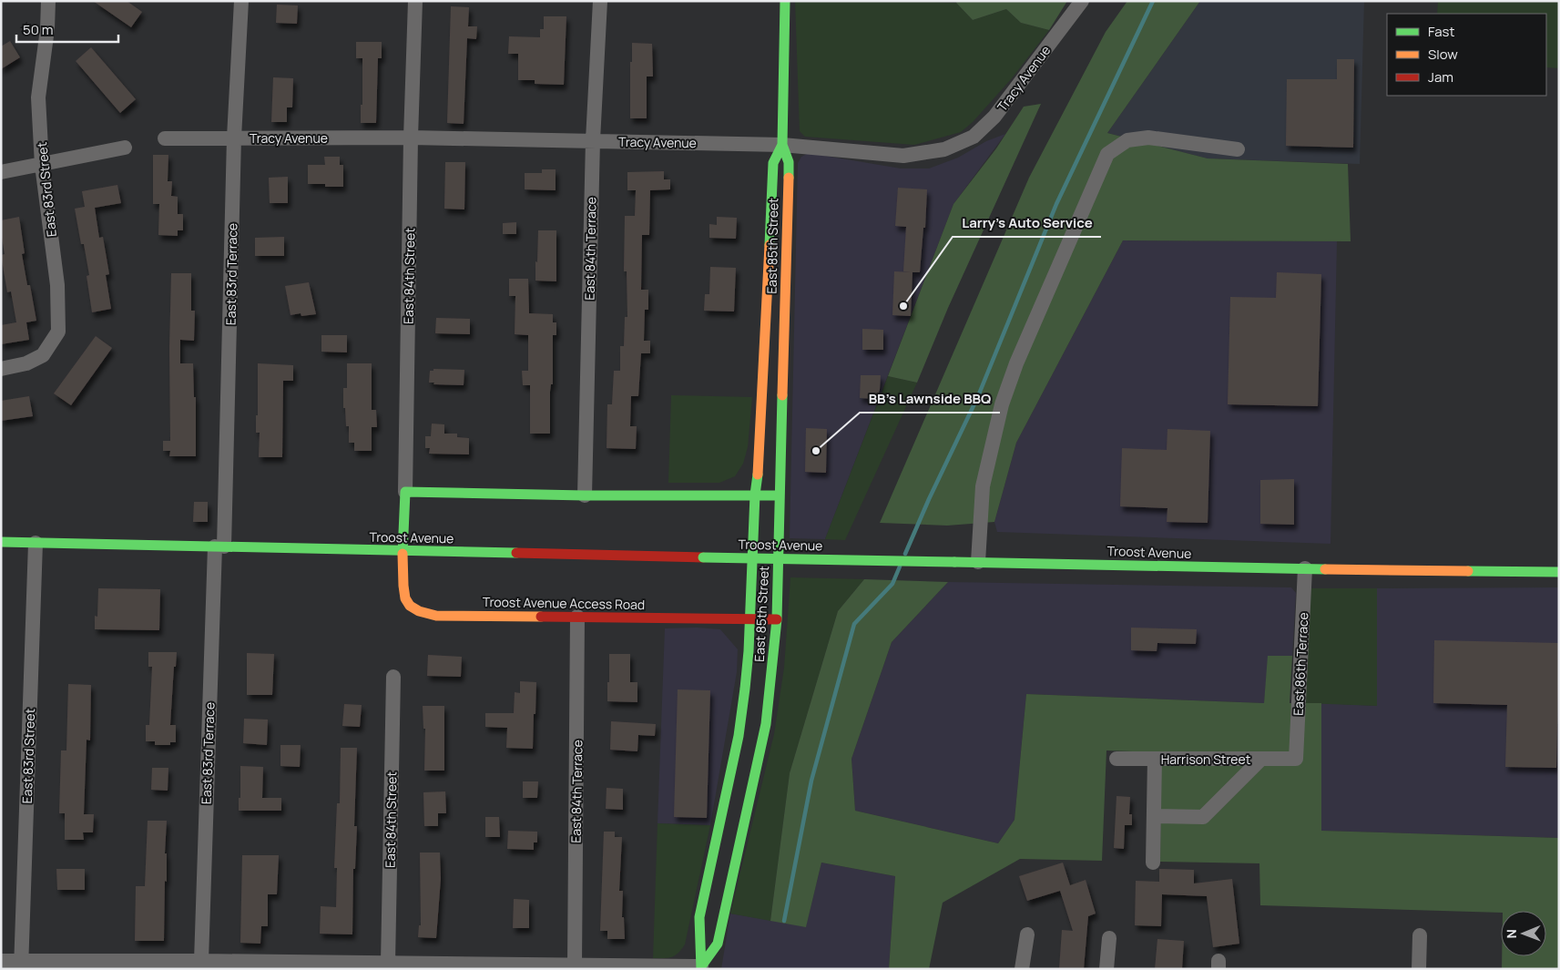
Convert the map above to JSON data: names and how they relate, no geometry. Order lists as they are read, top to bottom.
{
  "streets": {
    "main road": [
      "East 85th Street",
      "East 84th Street",
      "Troost Avenue",
      "Troost Avenue Access Road"
    ],
    "street": [
      "Tracy Avenue",
      "East 83rd Street",
      "East 84th Terrace",
      "East 83rd Terrace",
      "East 86th Terrace",
      "Harrison Street"
    ]
  },
  "crossings": [
    ["Tracy Avenue", "East 85th Street"],
    ["Tracy Avenue", "East 84th Terrace"],
    ["Tracy Avenue", "East 83rd Terrace"],
    ["Tracy Avenue", "East 84th Street"],
    ["East 83rd Street", "Troost Avenue"],
    ["East 85th Street", "Troost Avenue Access Road"],
    ["East 84th Terrace", "Troost Avenue Access Road"],
    ["East 83rd Terrace", "Troost Avenue"],
    ["East 84th Street", "Troost Avenue"],
    ["East 84th Street", "Troost Avenue Access Road"],
    ["Troost Avenue", "Troost Avenue Access Road"],
    ["Troost Avenue", "East 86th Terrace"],
    ["East 86th Terrace", "Harrison Street"]
  ],
  "places": ["Larry's Auto Service", "BB's Lawnside BBQ"],
  "legend": ["Fast", "Slow", "Jam"],
  "scale_bar": "50 m",
  "north": "left"
}
